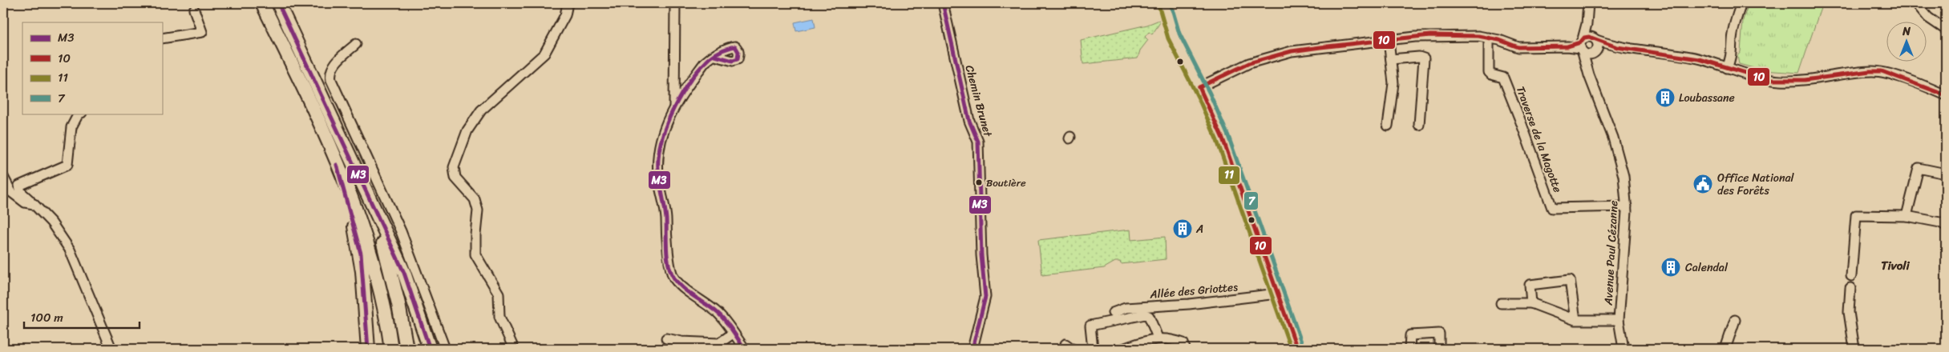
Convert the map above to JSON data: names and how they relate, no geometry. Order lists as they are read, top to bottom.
{
  "streets": {
    "street": [
      "Chemin Brunet",
      "Traverse de la Magotte",
      "Avenue Paul Cézanne",
      "Allée des Griottes"
    ]
  },
  "crossings": [
    ["Traverse de la Magotte", "Avenue Paul Cézanne"]
  ],
  "districts": ["Tivoli"],
  "places": {
    "building": ["Loubassane", "A", "Calendal"],
    "other": ["Boutière"],
    "public building": ["Office National des Forêts"]
  },
  "lines": [
    "transit line M3",
    "transit line 7",
    "transit line 11",
    "transit line 10"
  ],
  "legend": [
    "M3",
    "10",
    "11",
    "7"
  ],
  "scale_bar": "100 m",
  "north": "top"
}
